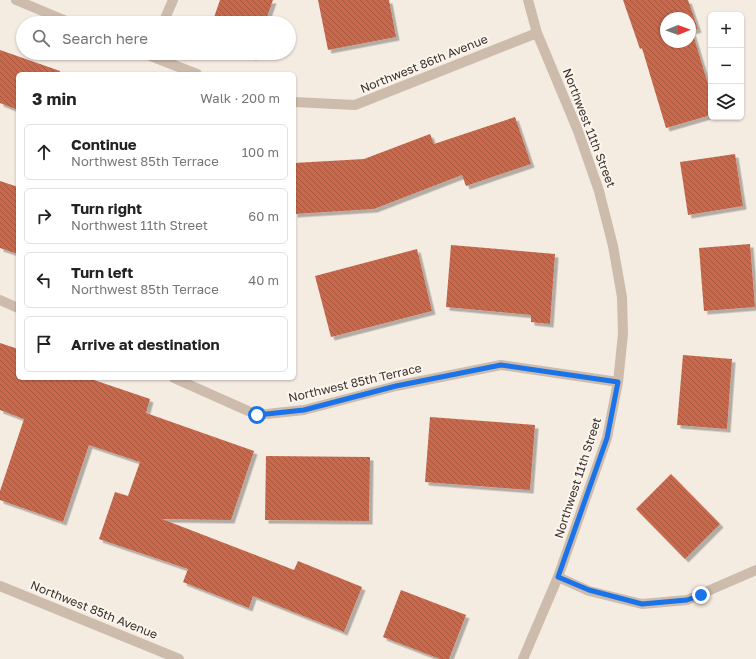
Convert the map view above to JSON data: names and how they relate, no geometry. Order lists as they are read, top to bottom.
{
  "streets": {
    "street": [
      "Northwest 86th Avenue",
      "Northwest 11th Street",
      "Northwest 85th Terrace",
      "Northwest 85th Avenue"
    ]
  },
  "crossings": [
    ["Northwest 86th Avenue", "Northwest 11th Street"],
    ["Northwest 11th Street", "Northwest 85th Terrace"]
  ],
  "north": "right",
  "page": {
    "map_buttons": ["+", "−"],
    "search": "Search here",
    "heading": ["3 min", "Walk · 200 m"],
    "list": [
      ["Continue", "Northwest 85th Terrace", "100 m"],
      ["Turn right", "Northwest 11th Street", "60 m"],
      ["Turn left", "Northwest 85th Terrace", "40 m"],
      "Arrive at destination"
    ]
  }
}
